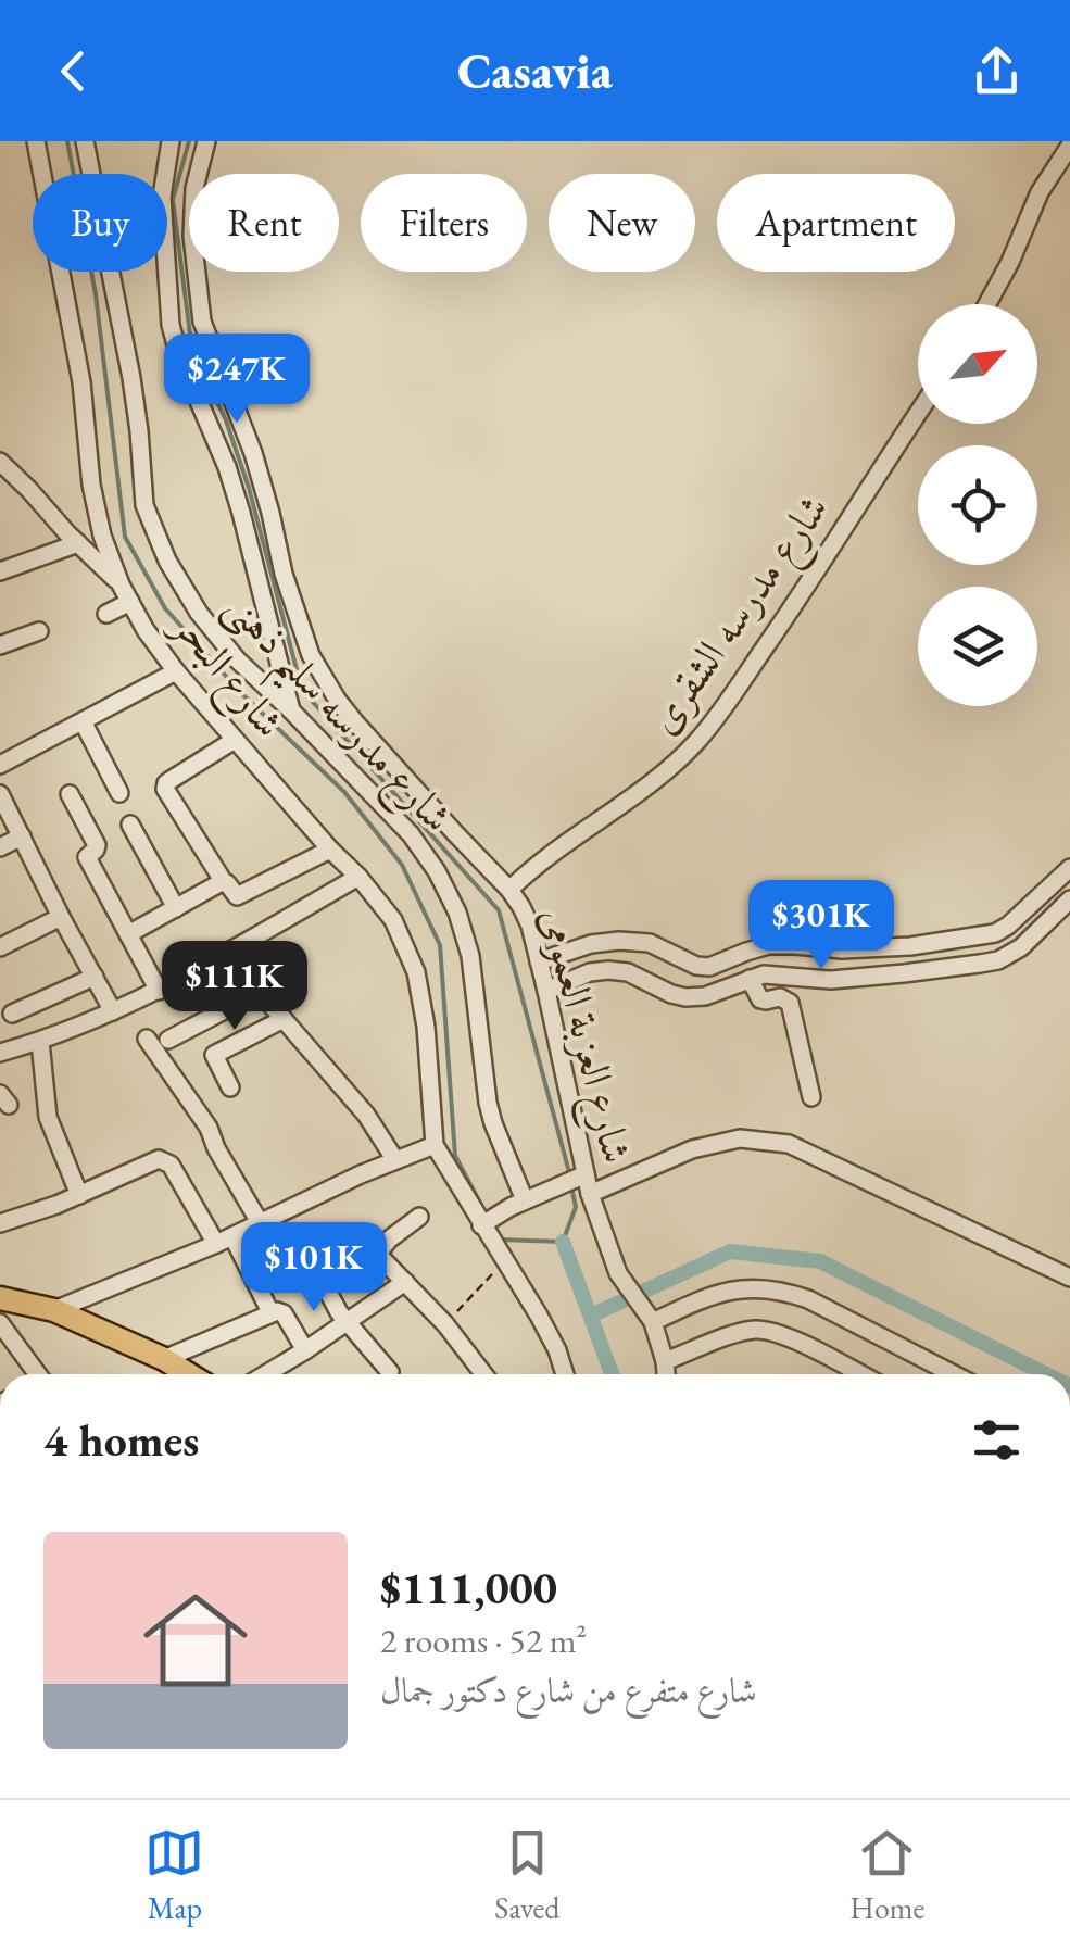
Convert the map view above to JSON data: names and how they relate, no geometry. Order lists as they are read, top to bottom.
{
  "streets": {
    "street": [
      "شارع مدرسه الشقرى",
      "شارع البحر",
      "شارع مدرسه سليم ذهنى",
      "شارع العزبة العمومى"
    ]
  },
  "crossings": [
    ["شارع مدرسه الشقرى", "شارع العزبة العمومى"]
  ],
  "north": "top right",
  "page": {
    "header": "Casavia",
    "chip": [
      "Buy",
      "Rent",
      "Filters",
      "New",
      "Apartment"
    ],
    "price": [
      "$247K",
      "$301K",
      "$111K",
      "$101K"
    ],
    "heading": "4 homes",
    "list": [
      {
        "name": "$111,000",
        "note": "2 rooms · 52 m² · شارع متفرع من شارع دكتور جمال"
      }
    ],
    "tabs": ["Map", "Saved", "Home"]
  }
}
